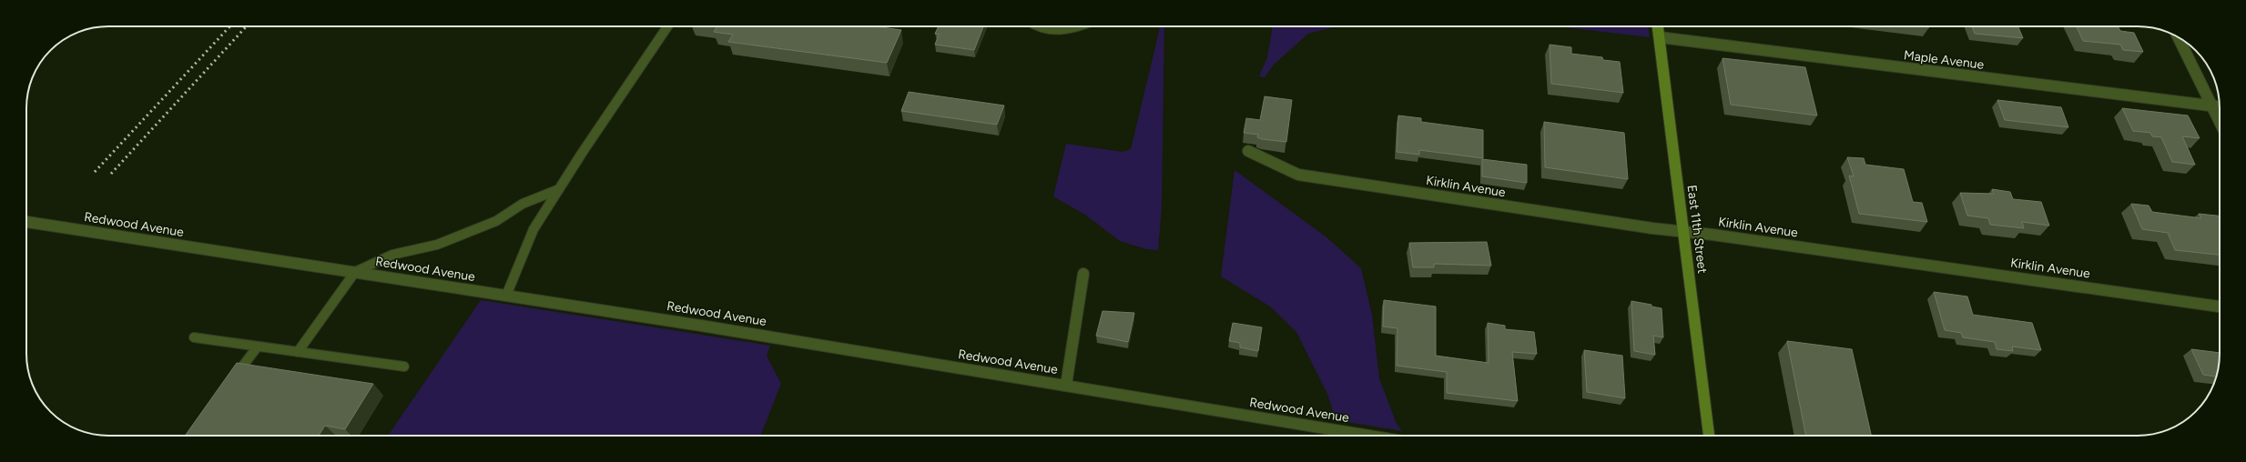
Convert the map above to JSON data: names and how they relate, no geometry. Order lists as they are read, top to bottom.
{
  "streets": {
    "main road": ["East 11th Street"],
    "street": ["Maple Avenue", "Kirklin Avenue", "Redwood Avenue"]
  },
  "crossings": [
    ["Maple Avenue", "East 11th Street"],
    ["Kirklin Avenue", "East 11th Street"]
  ]
}
